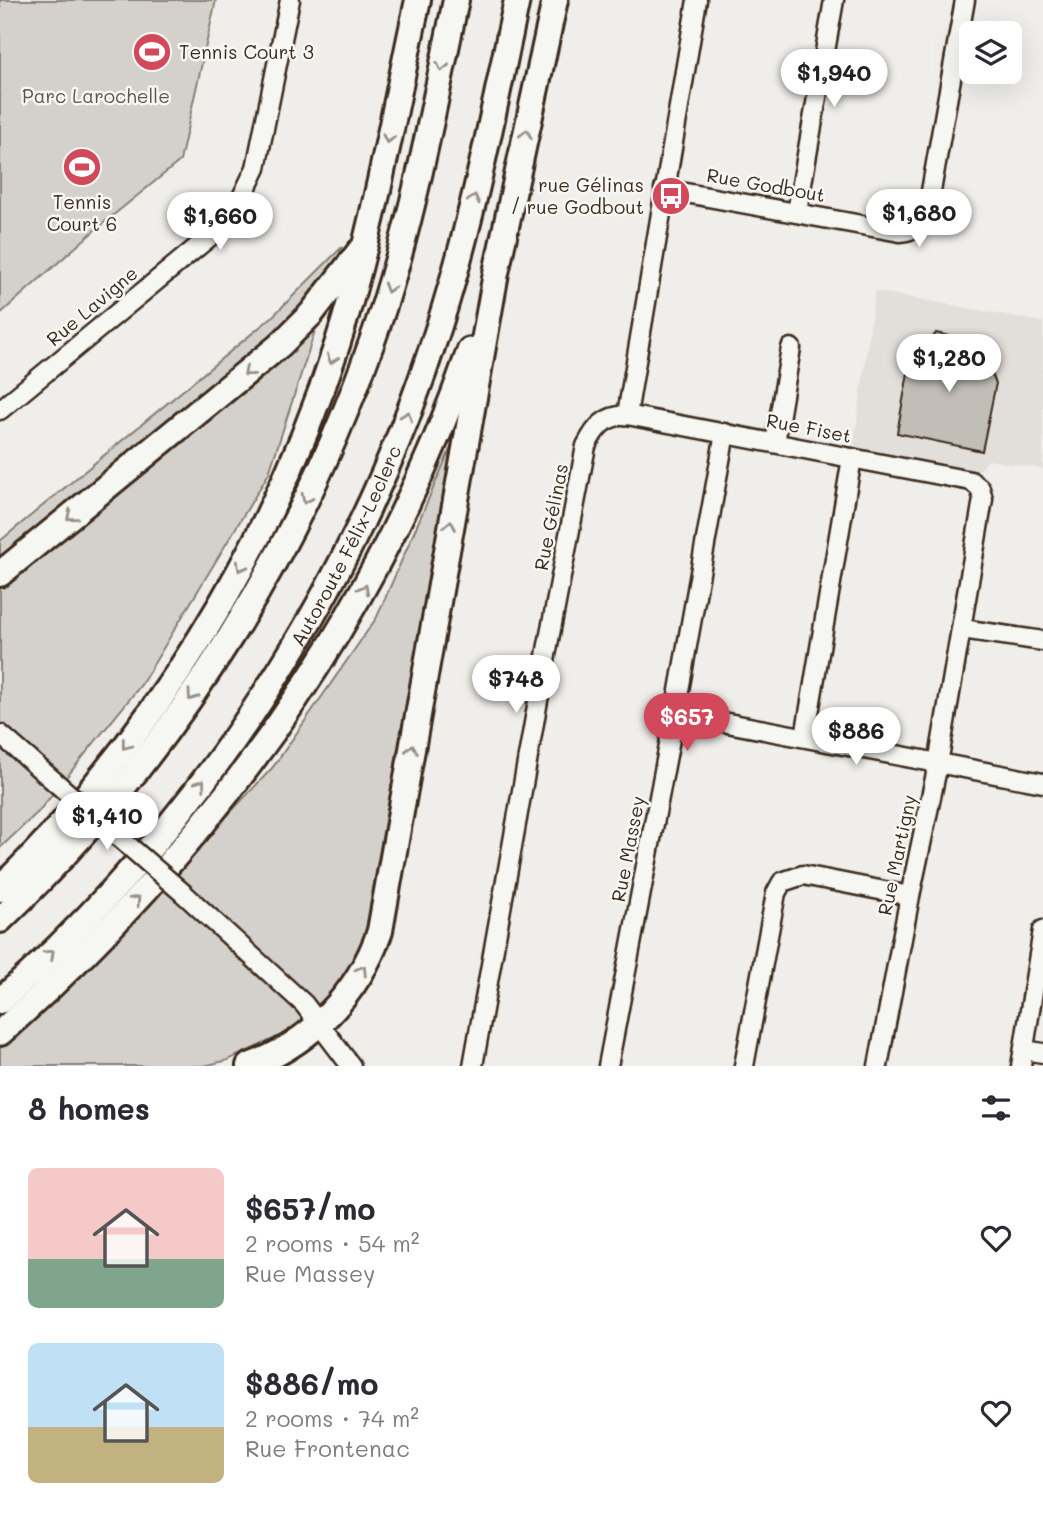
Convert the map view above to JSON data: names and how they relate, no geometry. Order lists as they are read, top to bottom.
{
  "streets": {
    "highway": ["Autoroute Félix-Leclerc"],
    "street": [
      "Rue Godbout",
      "Rue Lavigne",
      "Rue Fiset",
      "Rue Gélinas",
      "Rue Massey",
      "Rue Martigny"
    ]
  },
  "crossings": [
    ["Rue Fiset", "Rue Gélinas"],
    ["Rue Fiset", "Rue Massey"],
    ["Rue Fiset", "Rue Martigny"]
  ],
  "parks": ["Parc Larochelle"],
  "places": {
    "sports": ["Tennis Court 3", "Tennis Court 6"],
    "bus stop": ["rue Gélinas / rue Godbout"]
  },
  "page": {
    "price": [
      "$1,940",
      "$1,680",
      "$1,660",
      "$1,280",
      "$748",
      "$657",
      "$886",
      "$1,410"
    ],
    "heading": "8 homes",
    "list": [
      {
        "name": "$657/mo",
        "note": "2 rooms · 54 m² · Rue Massey"
      },
      {
        "name": "$886/mo",
        "note": "2 rooms · 74 m² · Rue Frontenac"
      }
    ]
  }
}
